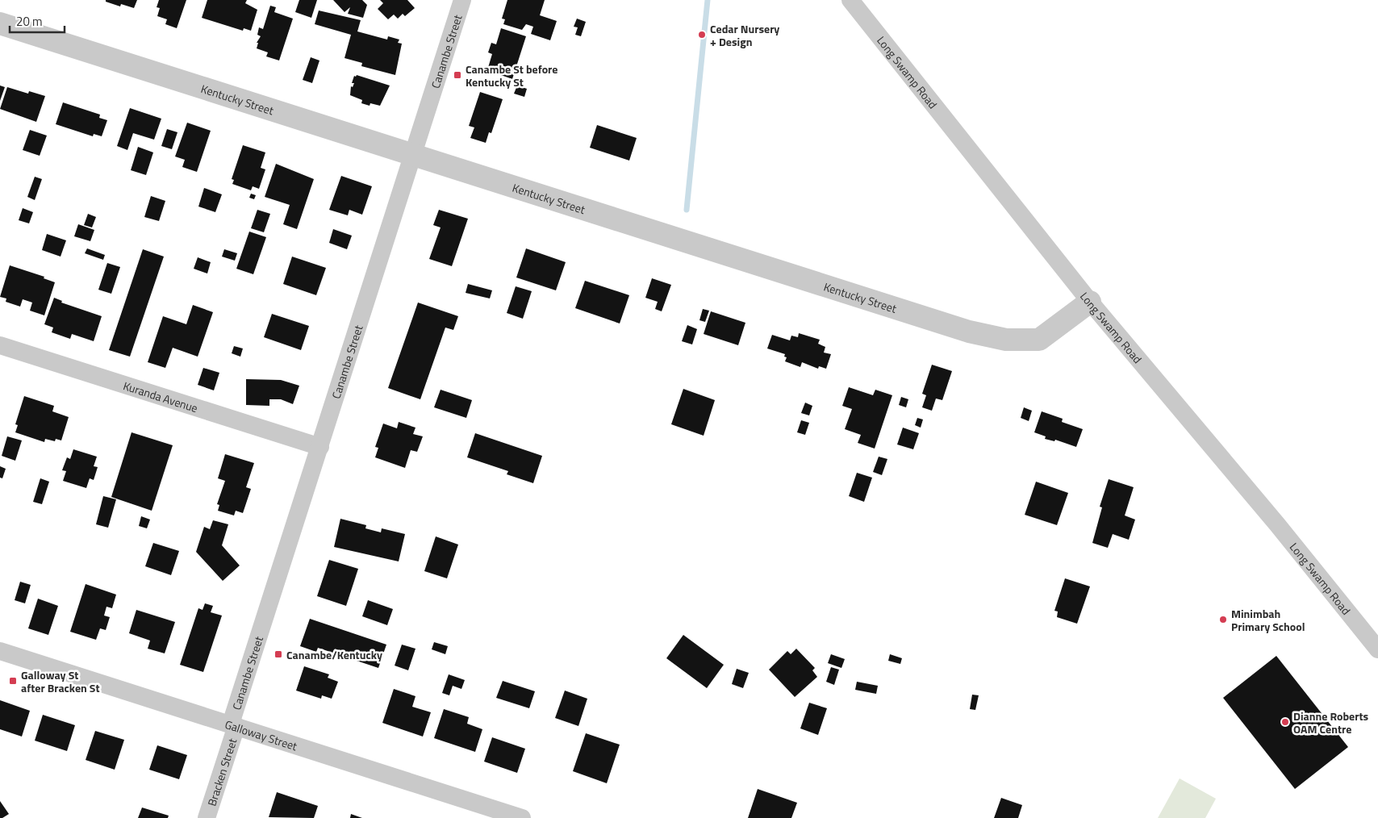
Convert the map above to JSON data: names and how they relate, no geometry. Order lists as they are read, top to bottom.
{
  "streets": {
    "street": [
      "Canambe Street",
      "Long Swamp Road",
      "Kentucky Street",
      "Kuranda Avenue",
      "Galloway Street",
      "Bracken Street"
    ]
  },
  "crossings": [
    ["Canambe Street", "Kentucky Street"],
    ["Canambe Street", "Kuranda Avenue"],
    ["Canambe Street", "Galloway Street"],
    ["Canambe Street", "Bracken Street"],
    ["Long Swamp Road", "Kentucky Street"],
    ["Galloway Street", "Bracken Street"]
  ],
  "places": {
    "other": ["Cedar Nursery + Design", "Minimbah Primary School", "Dianne Roberts OAM Centre"],
    "transit": ["Canambe St before Kentucky St", "Canambe/Kentucky", "Galloway St after Bracken St"]
  },
  "scale_bar": "20 m"
}
